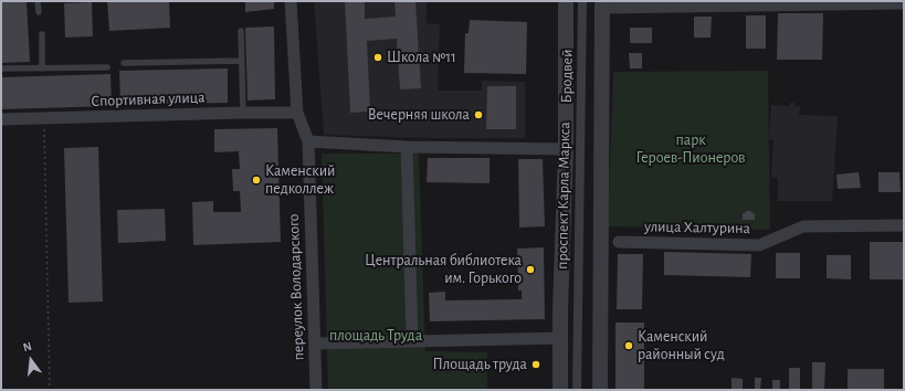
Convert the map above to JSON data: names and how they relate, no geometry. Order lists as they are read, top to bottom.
{
  "streets": {
    "street": [
      "Бродвей",
      "Спортивная улица",
      "проспект Карла Маркса",
      "улица Халтурина",
      "переулок Володарского"
    ]
  },
  "crossings": [
    ["Спортивная улица", "переулок Володарского"]
  ],
  "parks": ["парк Героев-Пионеров", "площадь Труда"],
  "places": [
    "Школа №11",
    "Вечерняя школа",
    "Каменский педколлеж",
    "Центральная библиотека им. Горького",
    "Каменский районный суд",
    "Площадь труда"
  ],
  "north": "top"
}
